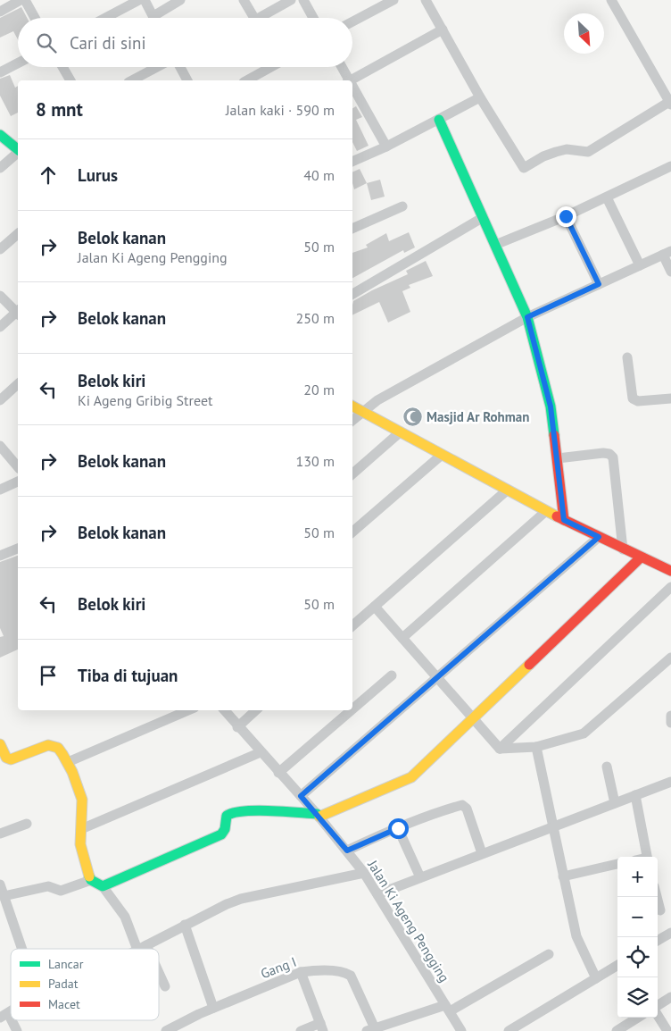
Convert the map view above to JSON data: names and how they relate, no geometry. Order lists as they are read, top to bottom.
{
  "streets": {
    "street": ["Jalan Ki Ageng Pengging", "Gang I"]
  },
  "places": {
    "mosque": ["Masjid Ar Rohman"]
  },
  "legend": ["Lancar", "Padat", "Macet"],
  "north": "bottom right",
  "page": {
    "search": "Cari di sini",
    "heading": ["8 mnt", "Jalan kaki · 590 m"],
    "list": [
      ["Lurus", "40 m"],
      ["Belok kanan", "Jalan Ki Ageng Pengging", "50 m"],
      ["Belok kanan", "250 m"],
      ["Belok kiri", "Ki Ageng Gribig Street", "20 m"],
      ["Belok kanan", "130 m"],
      ["Belok kanan", "50 m"],
      ["Belok kiri", "50 m"],
      "Tiba di tujuan"
    ],
    "map_buttons": ["+", "−"]
  }
}
